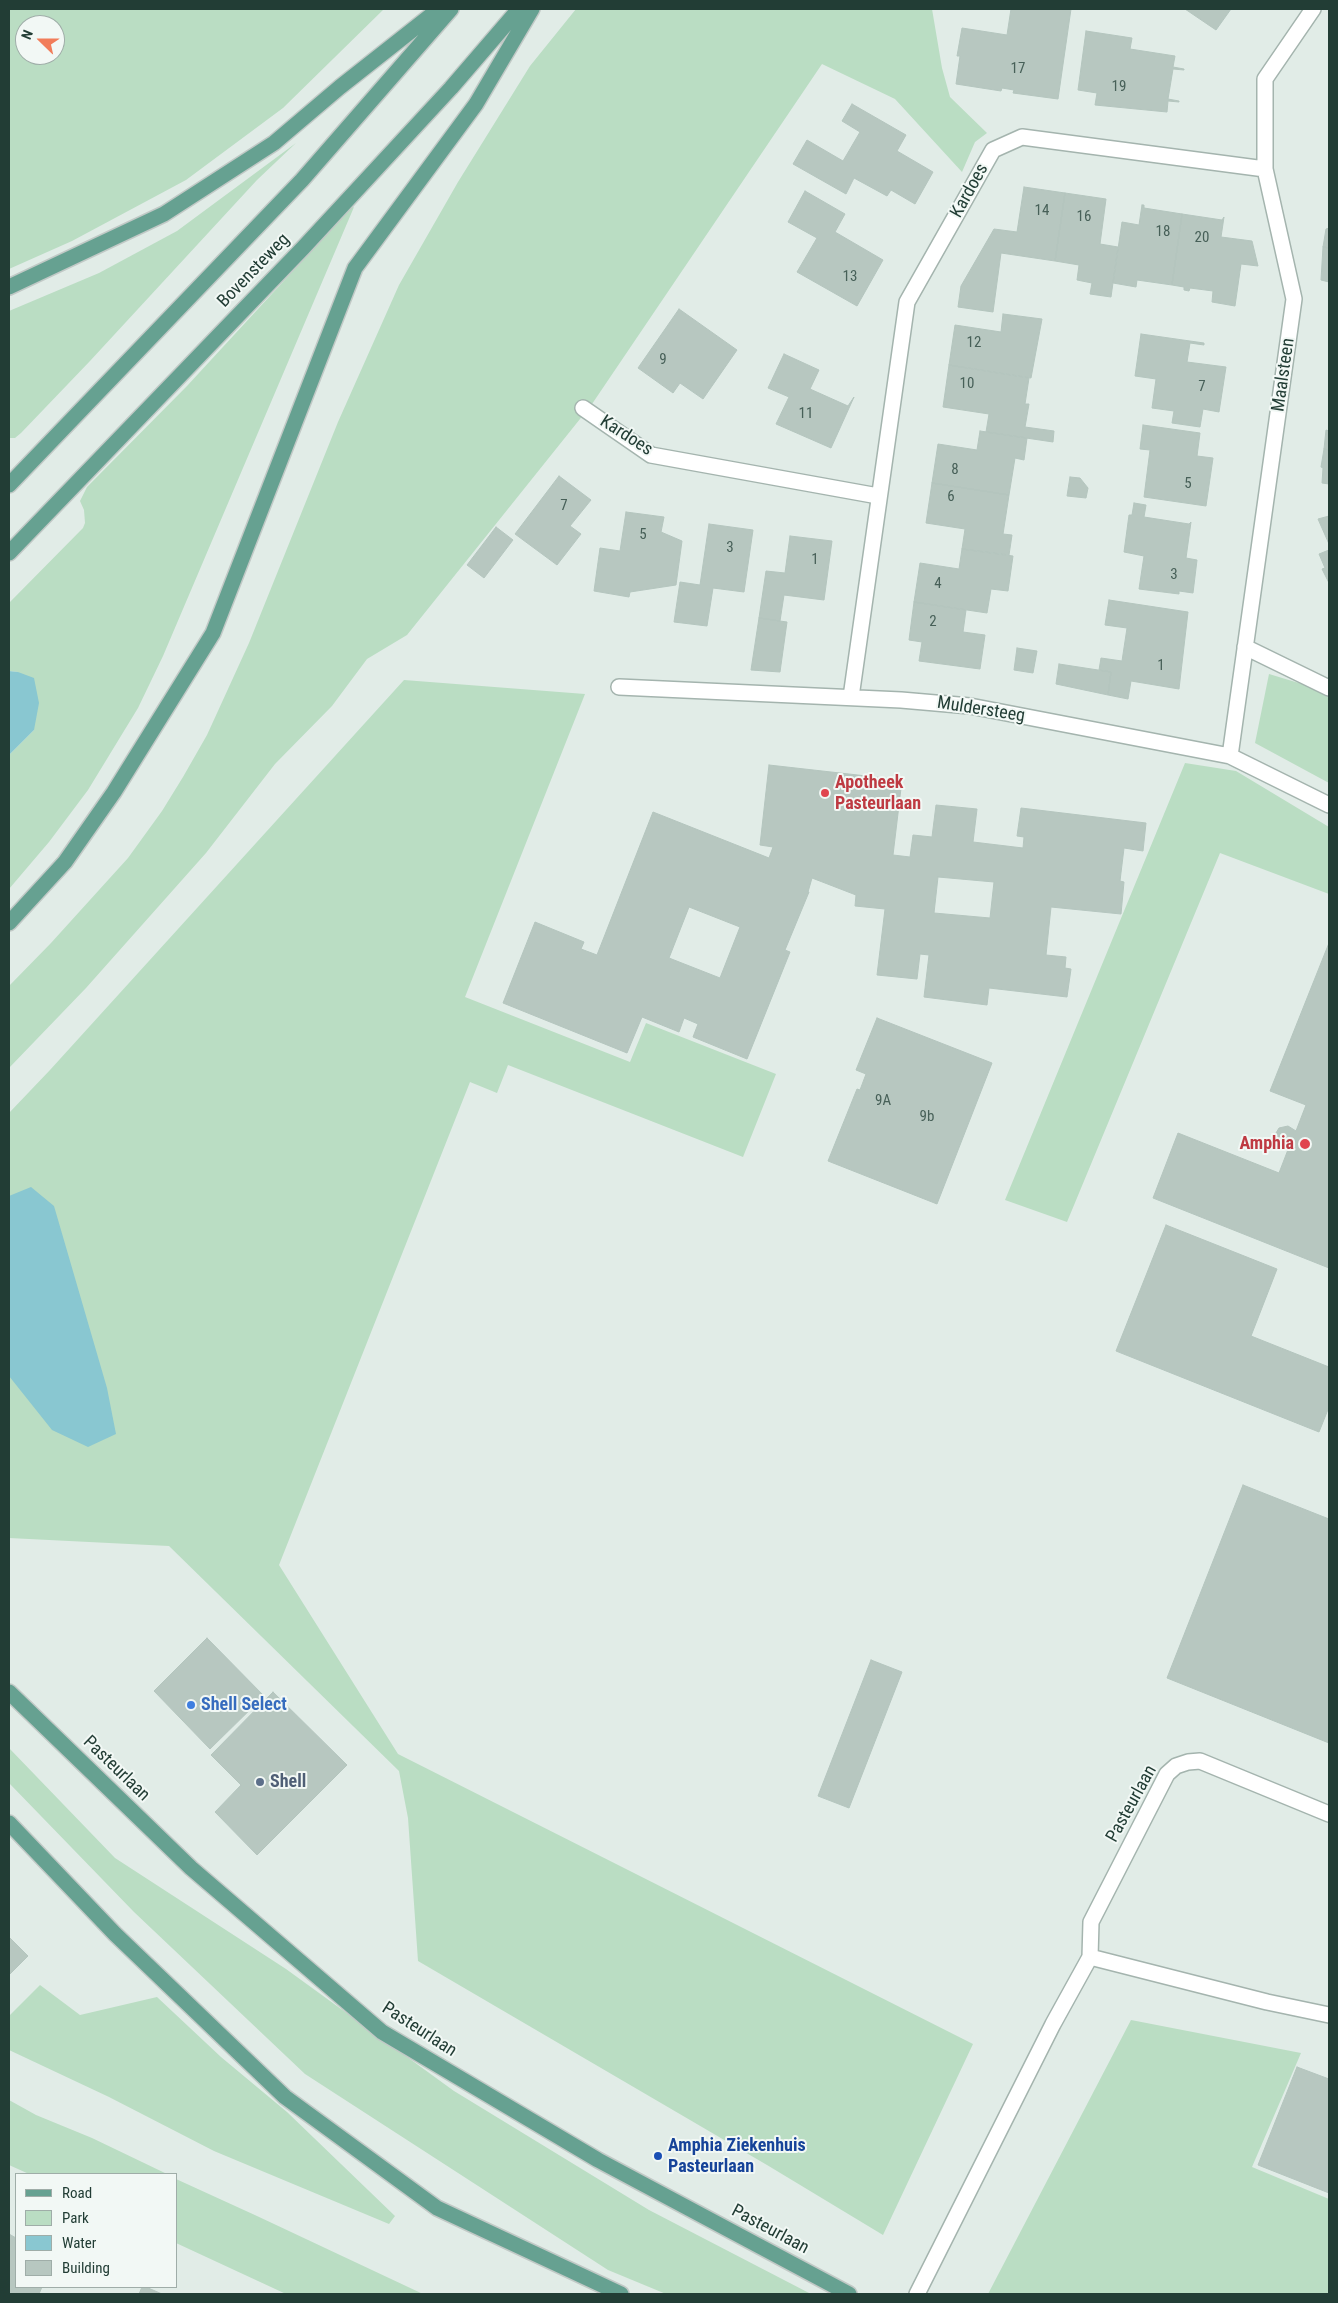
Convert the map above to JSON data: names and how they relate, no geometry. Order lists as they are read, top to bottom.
{
  "streets": {
    "main road": ["Bovensteweg", "Pasteurlaan"],
    "street": ["Kardoes", "Maalsteen", "Muldersteeg"]
  },
  "crossings": [
    ["Kardoes", "Maalsteen"],
    ["Kardoes", "Muldersteeg"],
    ["Maalsteen", "Muldersteeg"]
  ],
  "places": [
    "Apotheek Pasteurlaan",
    "Amphia",
    "Shell Select",
    "Shell",
    "Amphia Ziekenhuis Pasteurlaan"
  ],
  "house_numbers": [
    "17",
    "19",
    "14",
    "16",
    "18",
    "20",
    "13",
    "12",
    "9",
    "10",
    "7",
    "11",
    "8",
    "5",
    "6",
    "7",
    "5",
    "3",
    "1",
    "3",
    "4",
    "2",
    "1",
    "9A",
    "9b"
  ],
  "legend": [
    "Road",
    "Park",
    "Water",
    "Building"
  ],
  "north": "left"
}
